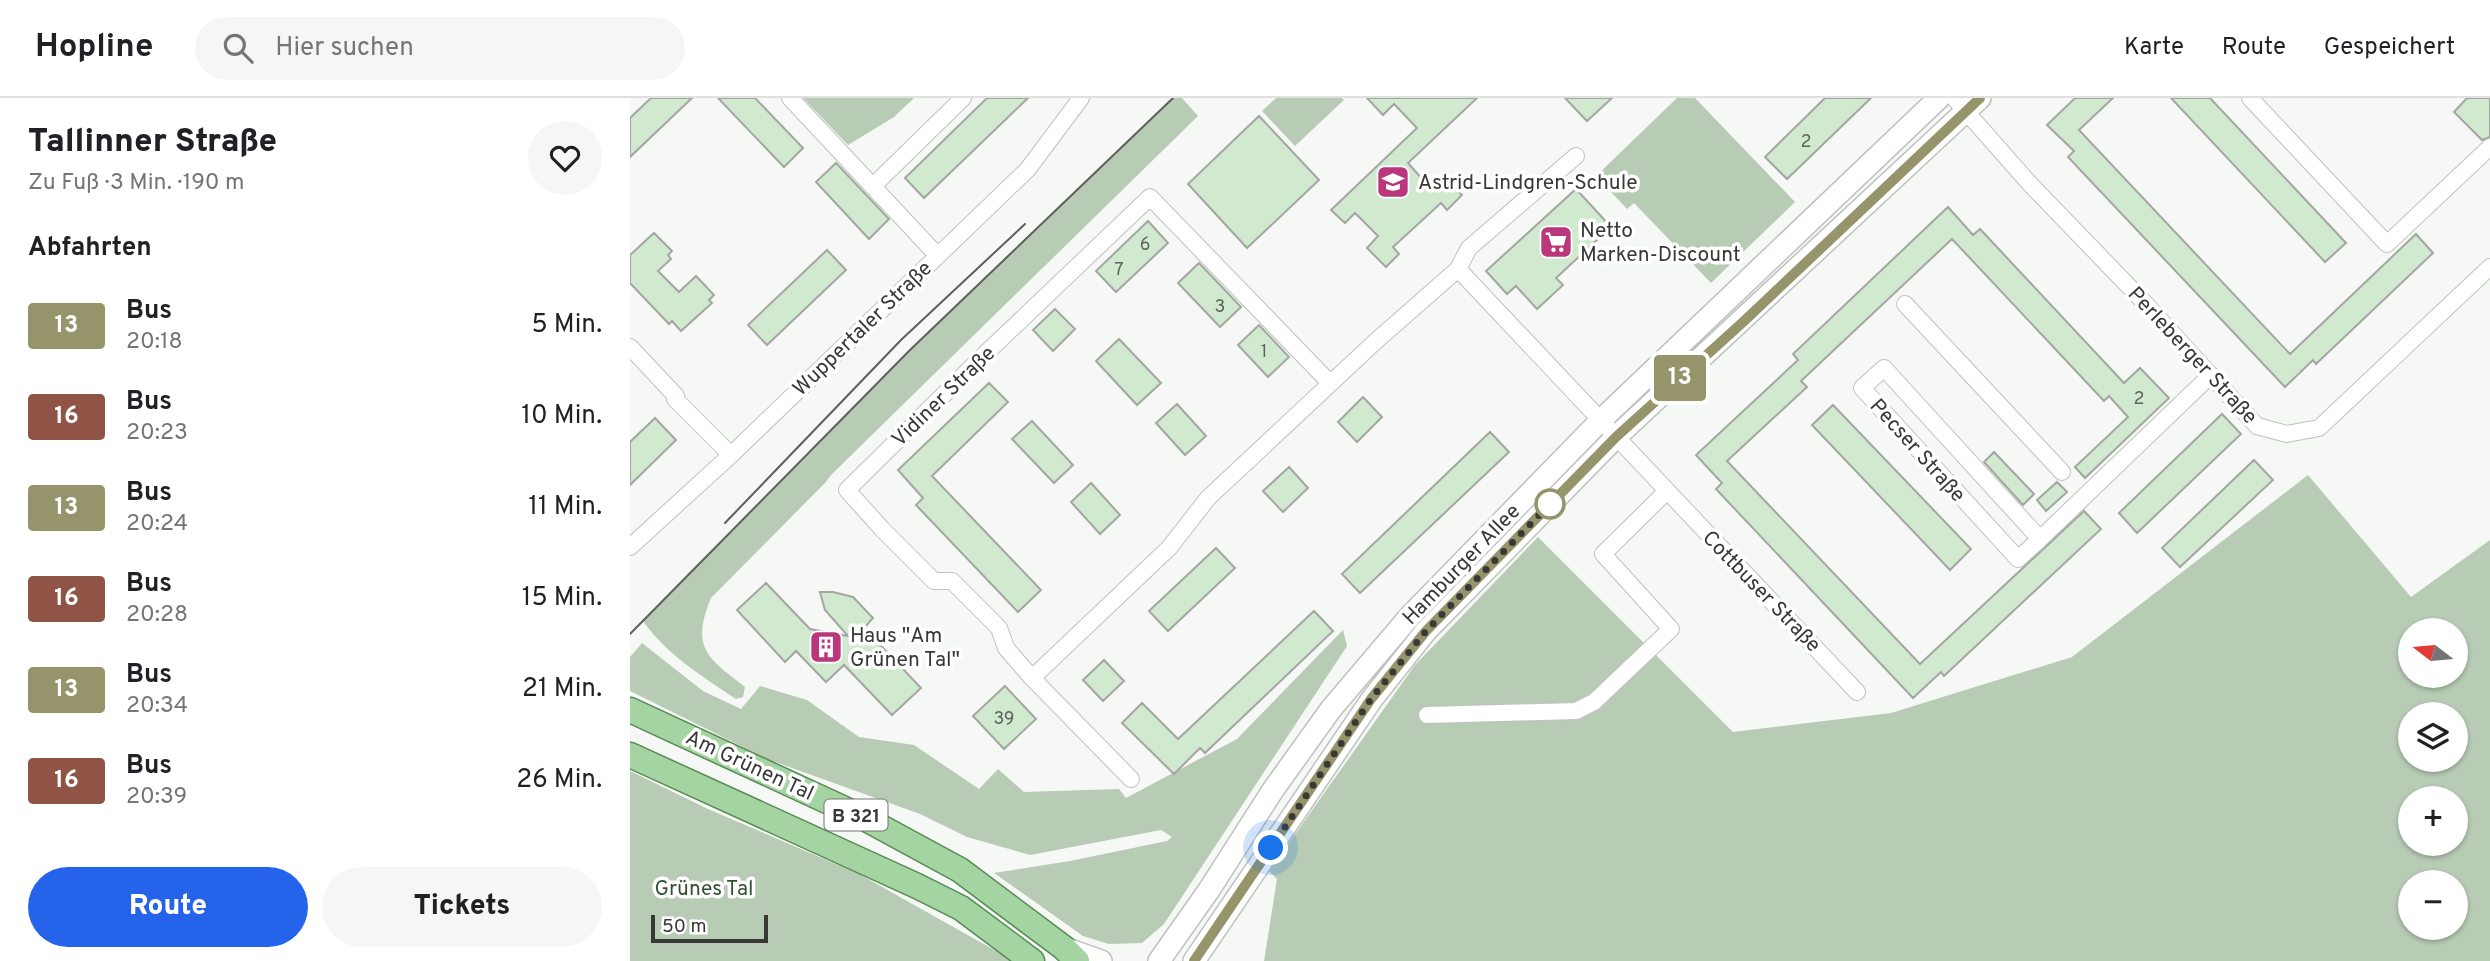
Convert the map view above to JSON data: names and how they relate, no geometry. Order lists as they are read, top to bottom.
{
  "streets": {
    "main road": ["Am Grünen Tal", "B 321"],
    "street": [
      "Wuppertaler Straße",
      "Perleberger Straße",
      "Vidiner Straße",
      "Pecser Straße",
      "Hamburger Allee",
      "Cottbuser Straße"
    ]
  },
  "crossings": [
    ["Perleberger Straße", "Pecser Straße"],
    ["Perleberger Straße", "Hamburger Allee"],
    ["Hamburger Allee", "Cottbuser Straße"]
  ],
  "parks": ["Grünes Tal"],
  "places": {
    "school or university": ["Astrid-Lindgren-Schule"],
    "supermarket": ["Netto Marken-Discount"],
    "building": ["Haus \"Am Grünen Tal\""]
  },
  "lines": ["bus line 13"],
  "house_numbers": [
    "2",
    "6",
    "7",
    "3",
    "1",
    "2",
    "39"
  ],
  "scale_bar": "50 m",
  "north": "left",
  "page": {
    "header": "Hopline",
    "search": "Hier suchen",
    "nav": ["Karte", "Route", "Gespeichert"],
    "heading": [
      ["Tallinner Straße", "Zu Fuß · 3 Min. · 190 m"],
      "Abfahrten"
    ],
    "on_map": "13",
    "list": [
      {
        "mark": "13",
        "name": "Bus",
        "note": "20:18",
        "value": "5 Min."
      },
      {
        "mark": "16",
        "name": "Bus",
        "note": "20:23",
        "value": "10 Min."
      },
      {
        "mark": "13",
        "name": "Bus",
        "note": "20:24",
        "value": "11 Min."
      },
      {
        "mark": "16",
        "name": "Bus",
        "note": "20:28",
        "value": "15 Min."
      },
      {
        "mark": "13",
        "name": "Bus",
        "note": "20:34",
        "value": "21 Min."
      },
      {
        "mark": "16",
        "name": "Bus",
        "note": "20:39",
        "value": "26 Min."
      }
    ],
    "map_buttons": ["+", "−"],
    "buttons": ["Route", "Tickets"],
    "scale": "50 m"
  }
}
